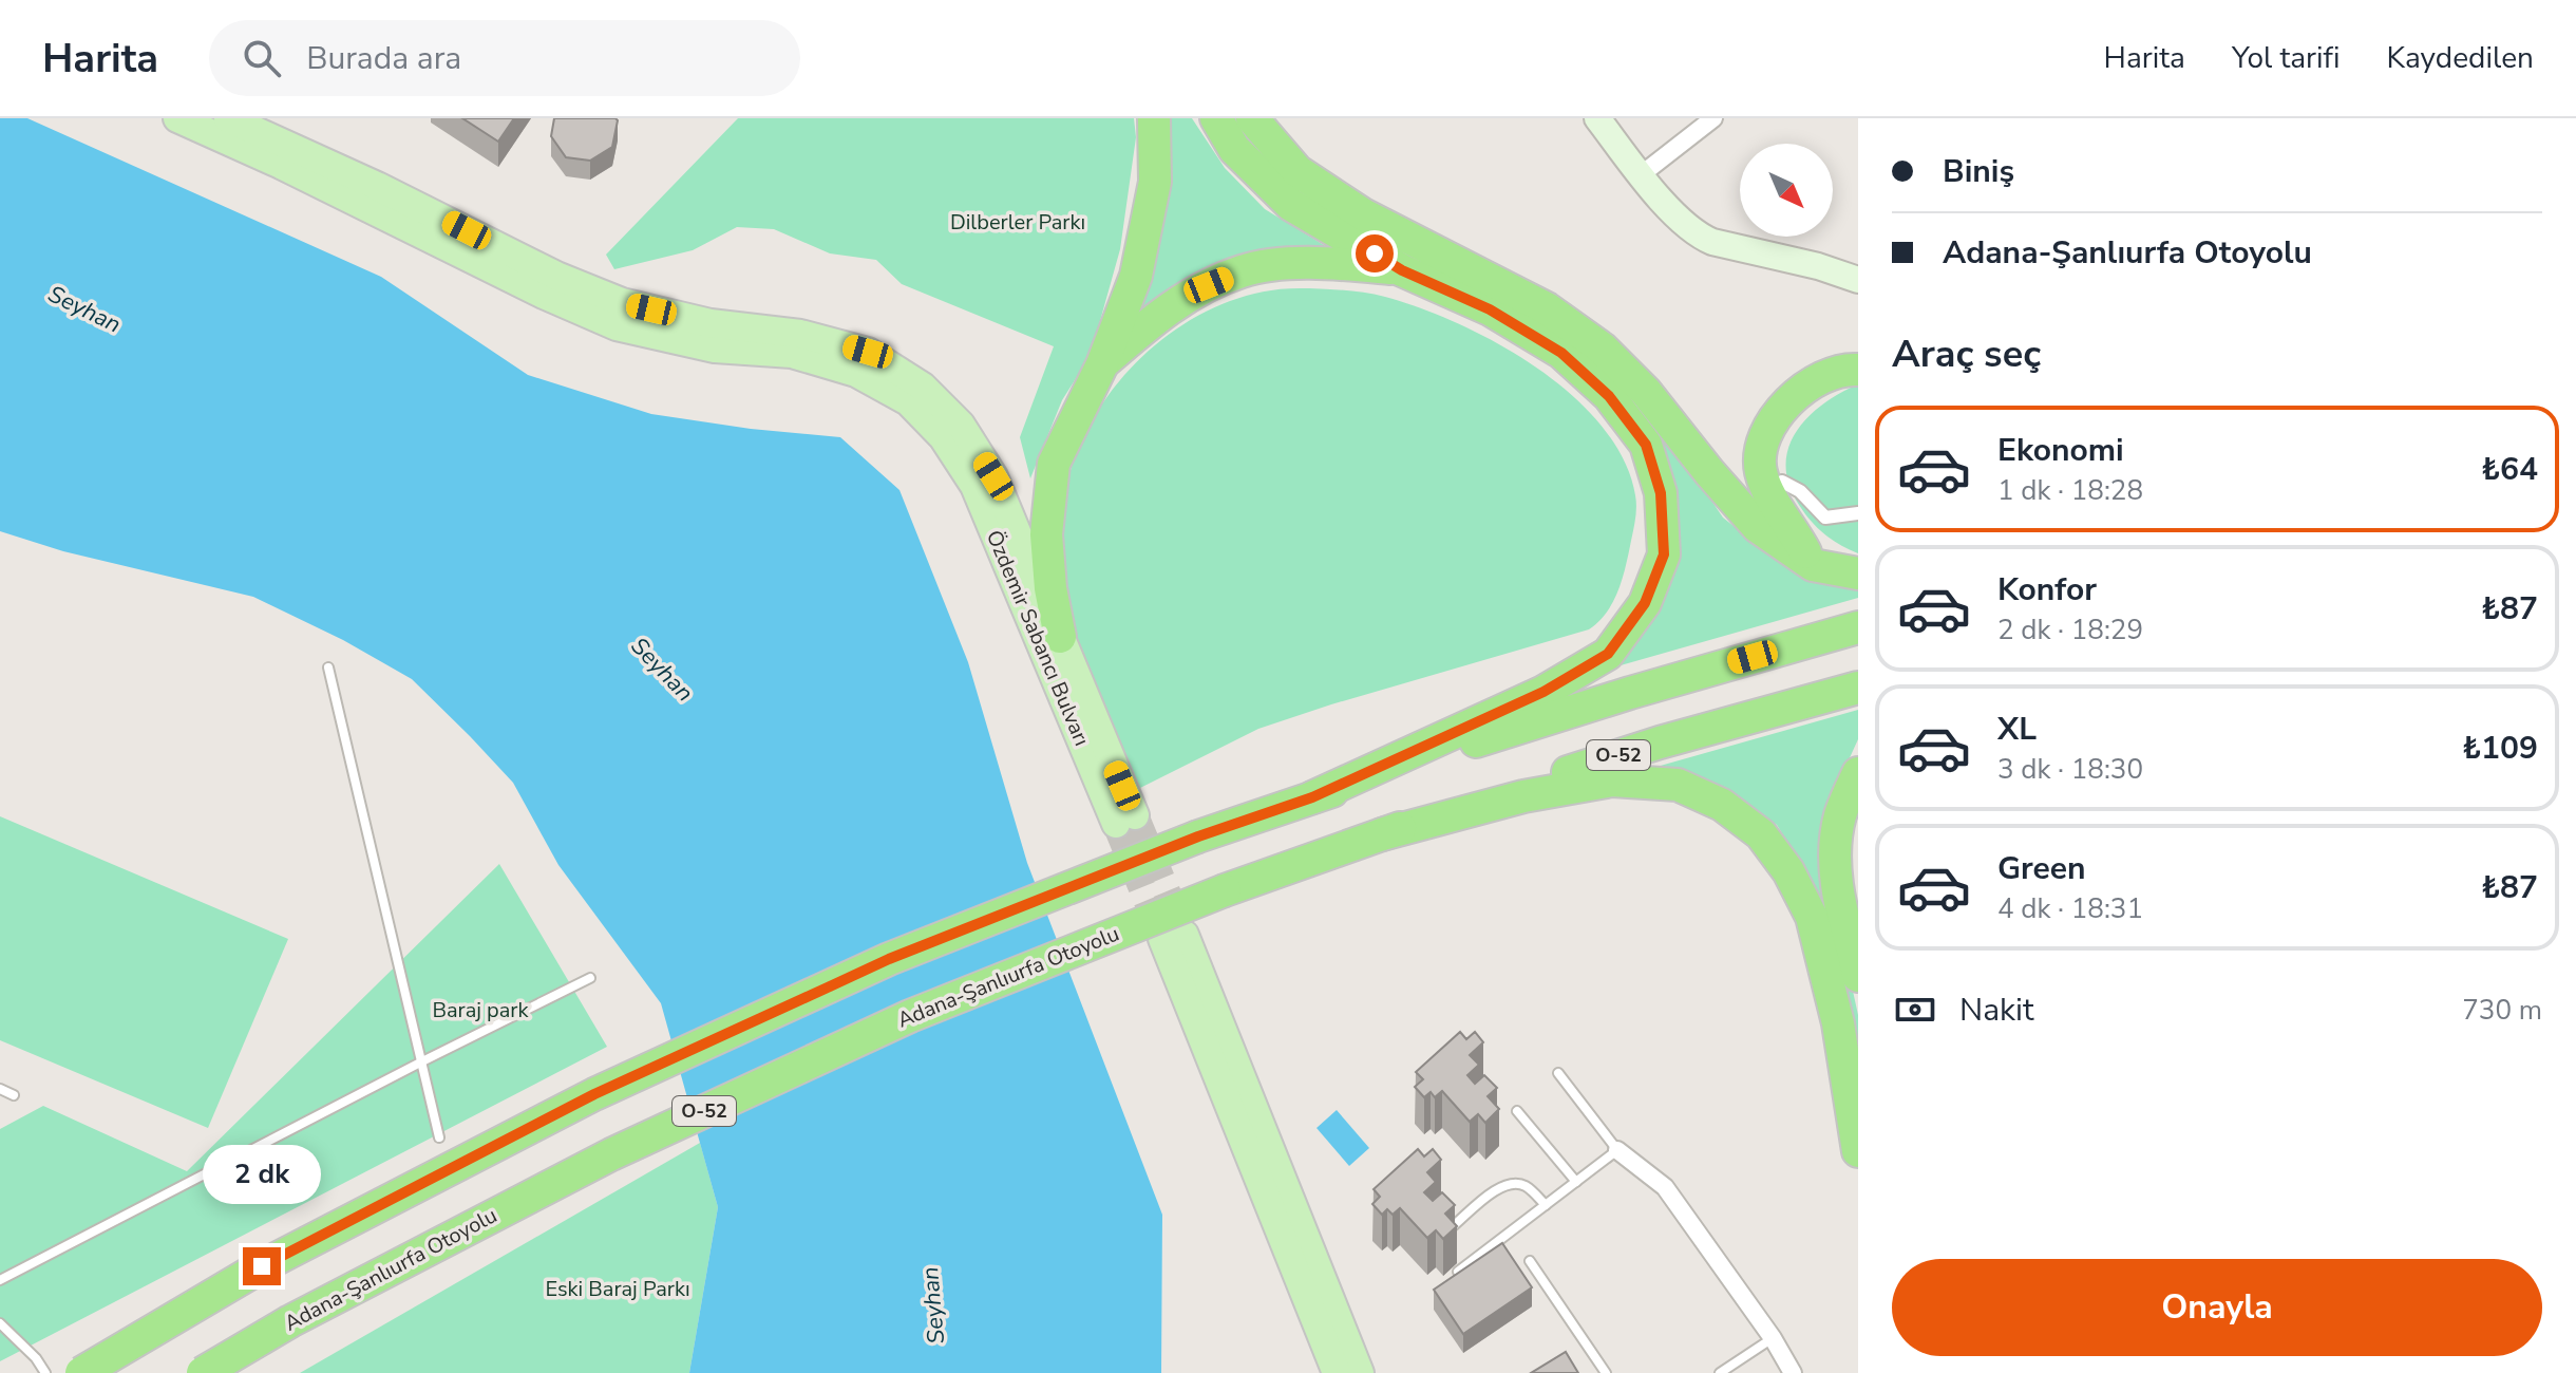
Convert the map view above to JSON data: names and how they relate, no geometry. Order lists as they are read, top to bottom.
{
  "streets": {
    "highway": ["O-52", "Adana-Şanlıurfa Otoyolu"],
    "main road": ["Özdemir Sabancı Bulvarı"]
  },
  "water": ["Seyhan"],
  "parks": ["Dilberler Parkı", "Baraj park", "Eski Baraj Parkı"],
  "north": "bottom right",
  "page": {
    "header": "Harita",
    "search": "Burada ara",
    "nav": ["Harita", "Yol tarifi", "Kaydedilen"],
    "banner": ["Biniş", "Adana-Şanlıurfa Otoyolu"],
    "heading": "Araç seç",
    "list": [
      {
        "name": "Ekonomi",
        "note": "1 dk · 18:28",
        "value": "₺64"
      },
      {
        "name": "Konfor",
        "note": "2 dk · 18:29",
        "value": "₺87"
      },
      {
        "name": "XL",
        "note": "3 dk · 18:30",
        "value": "₺109"
      },
      {
        "name": "Green",
        "note": "4 dk · 18:31",
        "value": "₺87"
      }
    ],
    "pay": ["Nakit", "730 m"],
    "bubble": "2 dk",
    "buttons": "Onayla"
  }
}
